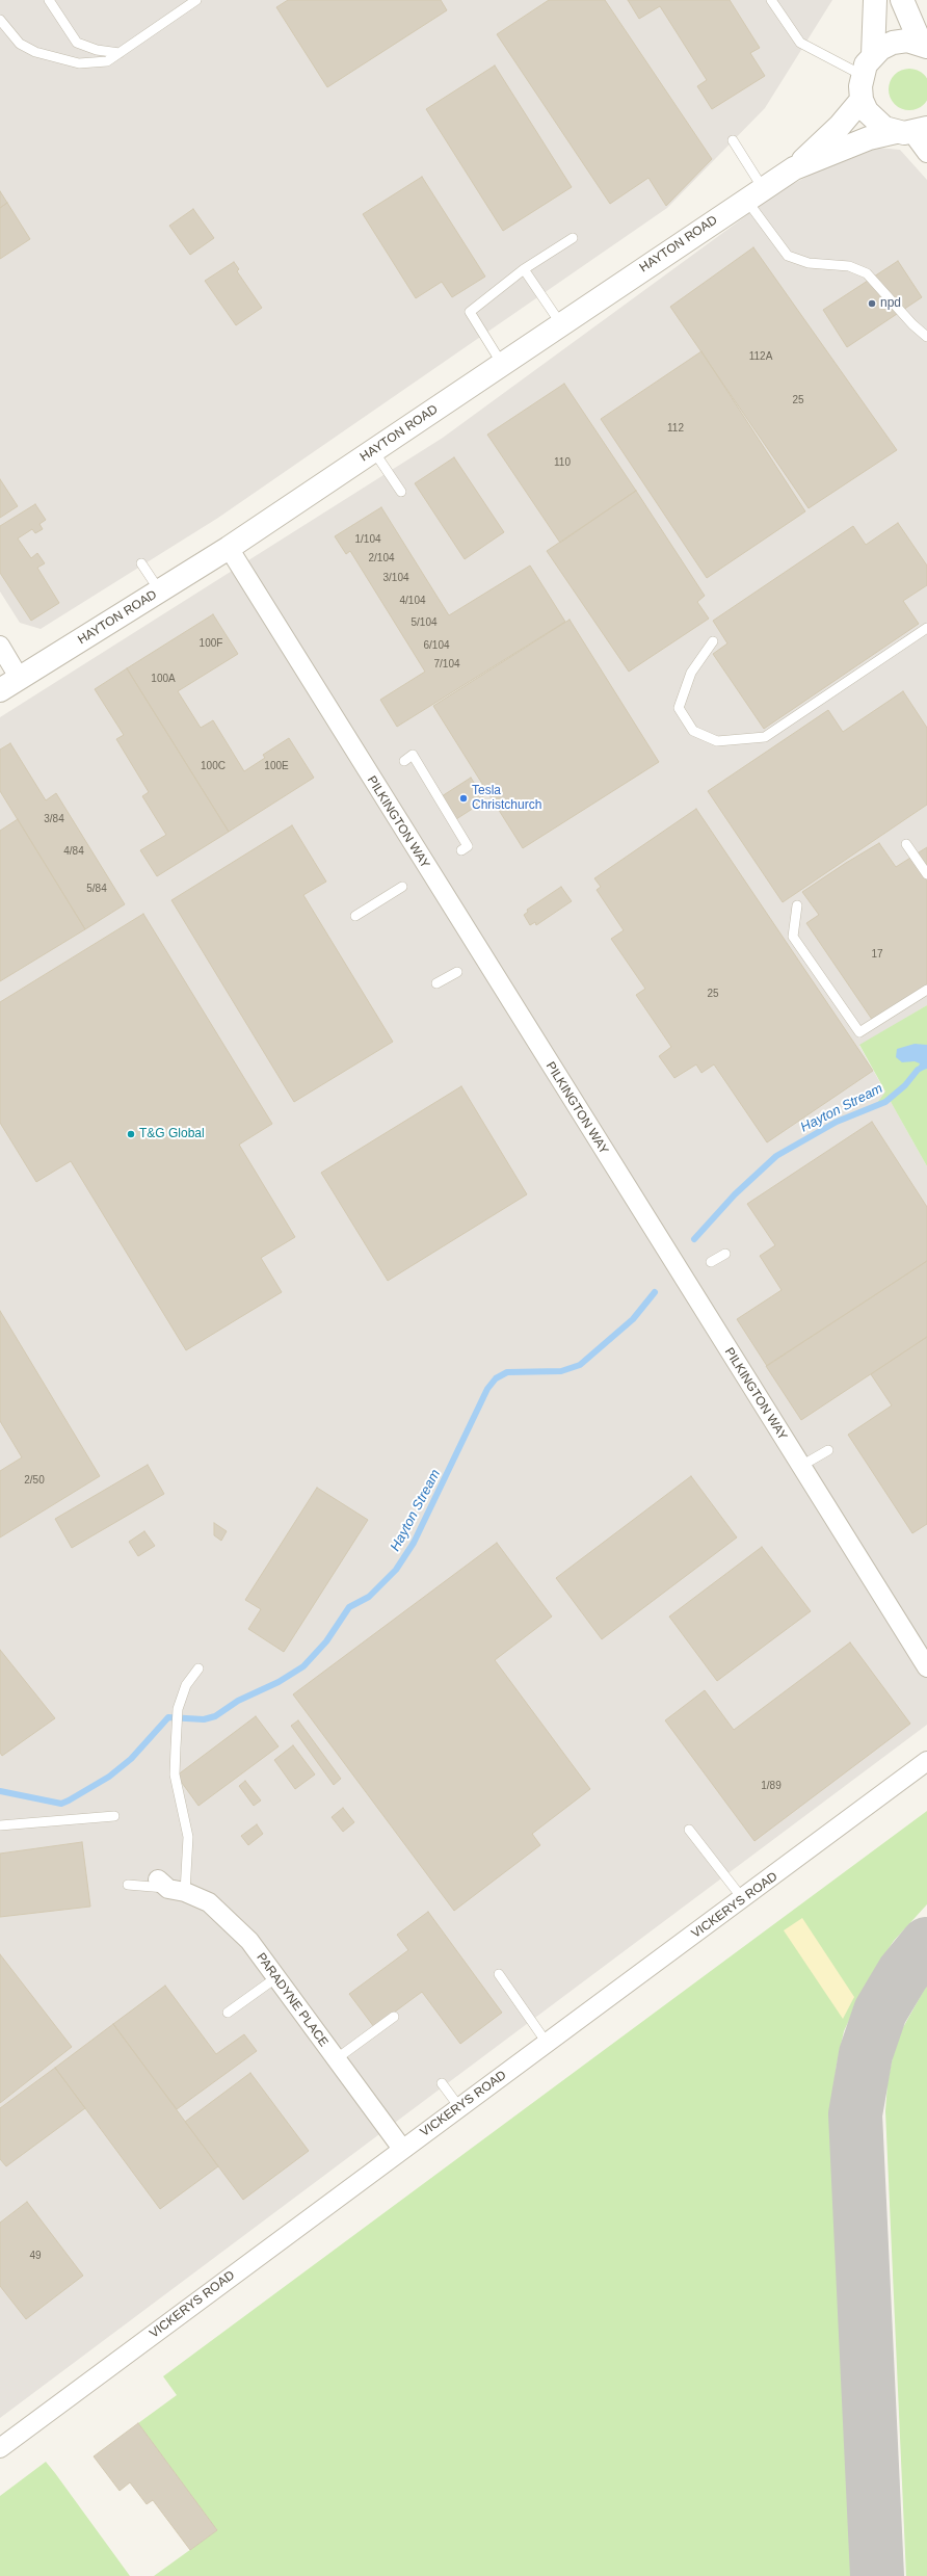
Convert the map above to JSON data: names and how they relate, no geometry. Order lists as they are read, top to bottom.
{
  "streets": {
    "street": [
      "HAYTON ROAD",
      "PILKINGTON WAY",
      "VICKERYS ROAD",
      "PARADYNE PLACE"
    ]
  },
  "crossings": [
    ["HAYTON ROAD", "PILKINGTON WAY"],
    ["VICKERYS ROAD", "PARADYNE PLACE"]
  ],
  "water": ["Hayton Stream"],
  "places": ["npd", "Tesla Christchurch", "T&G Global"],
  "house_numbers": [
    "112A",
    "25",
    "112",
    "110",
    "1/104",
    "2/104",
    "3/104",
    "4/104",
    "5/104",
    "100F",
    "6/104",
    "7/104",
    "100A",
    "100C",
    "100E",
    "3/84",
    "4/84",
    "5/84",
    "17",
    "25",
    "2/50",
    "1/89",
    "49"
  ]
}
